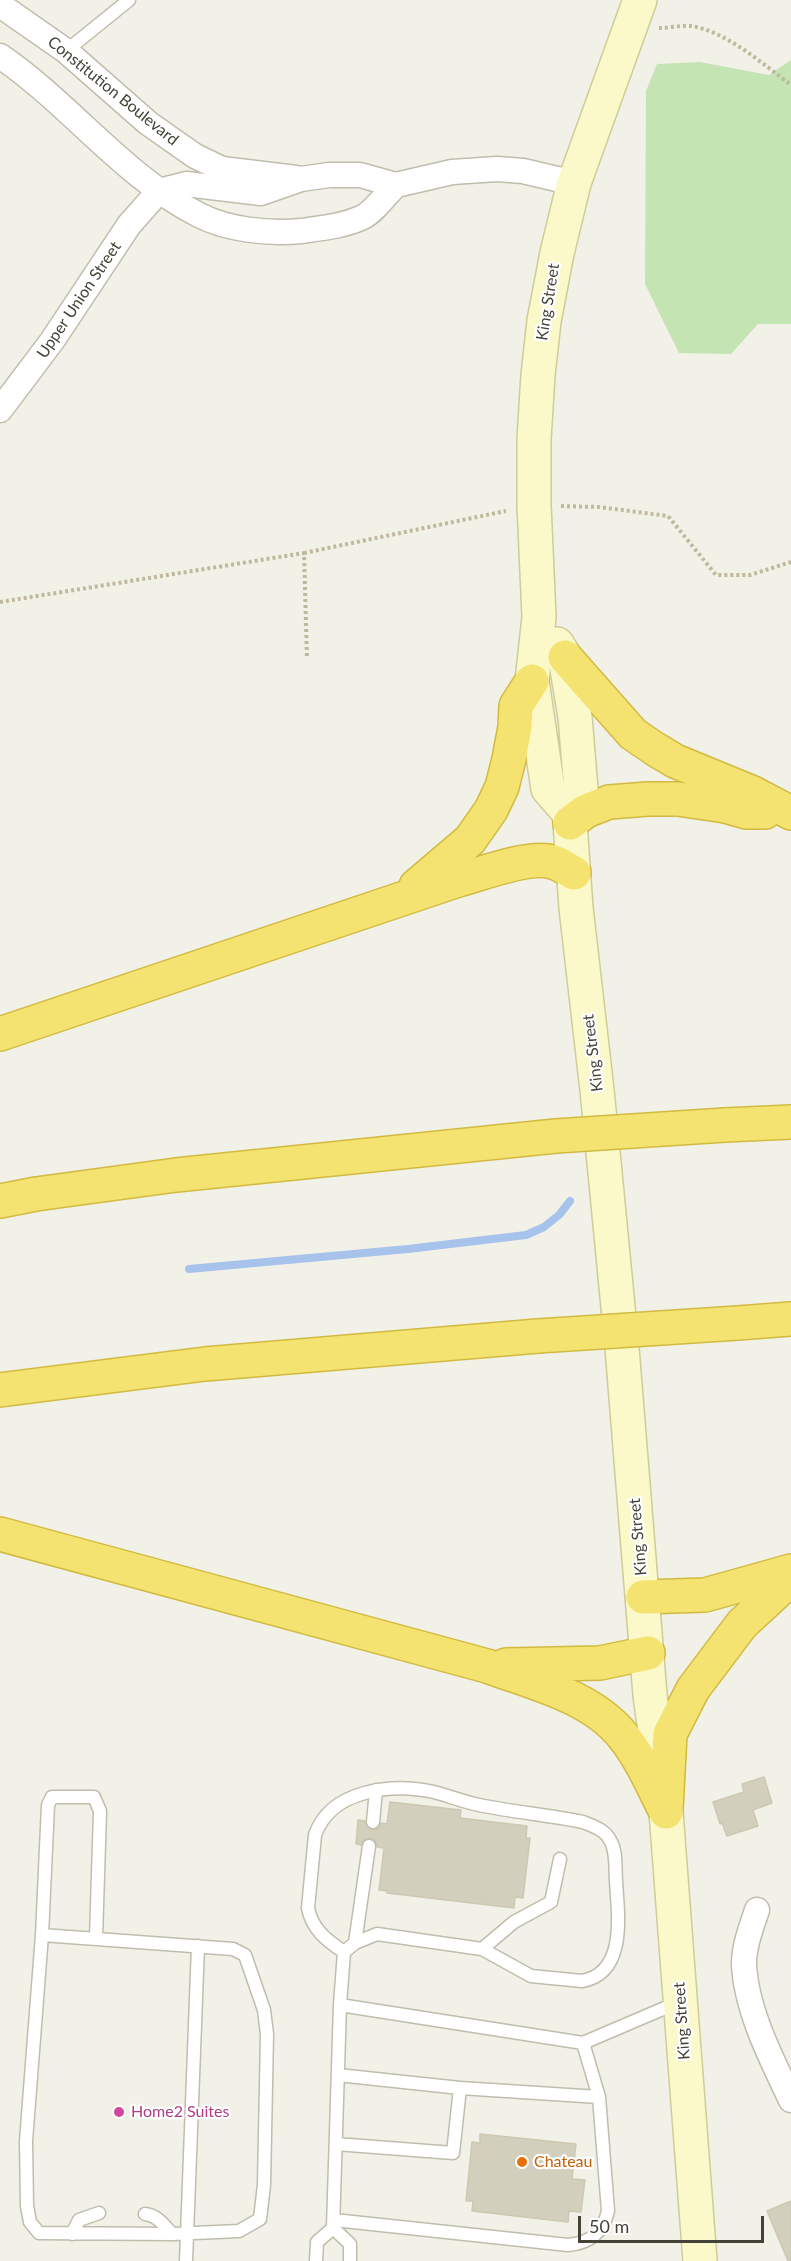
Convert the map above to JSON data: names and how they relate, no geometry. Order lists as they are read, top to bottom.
{
  "streets": {
    "main road": ["King Street"],
    "street": ["Constitution Boulevard", "Upper Union Street"]
  },
  "places": ["Home2 Suites", "Chateau"],
  "scale_bar": "50 m"
}
